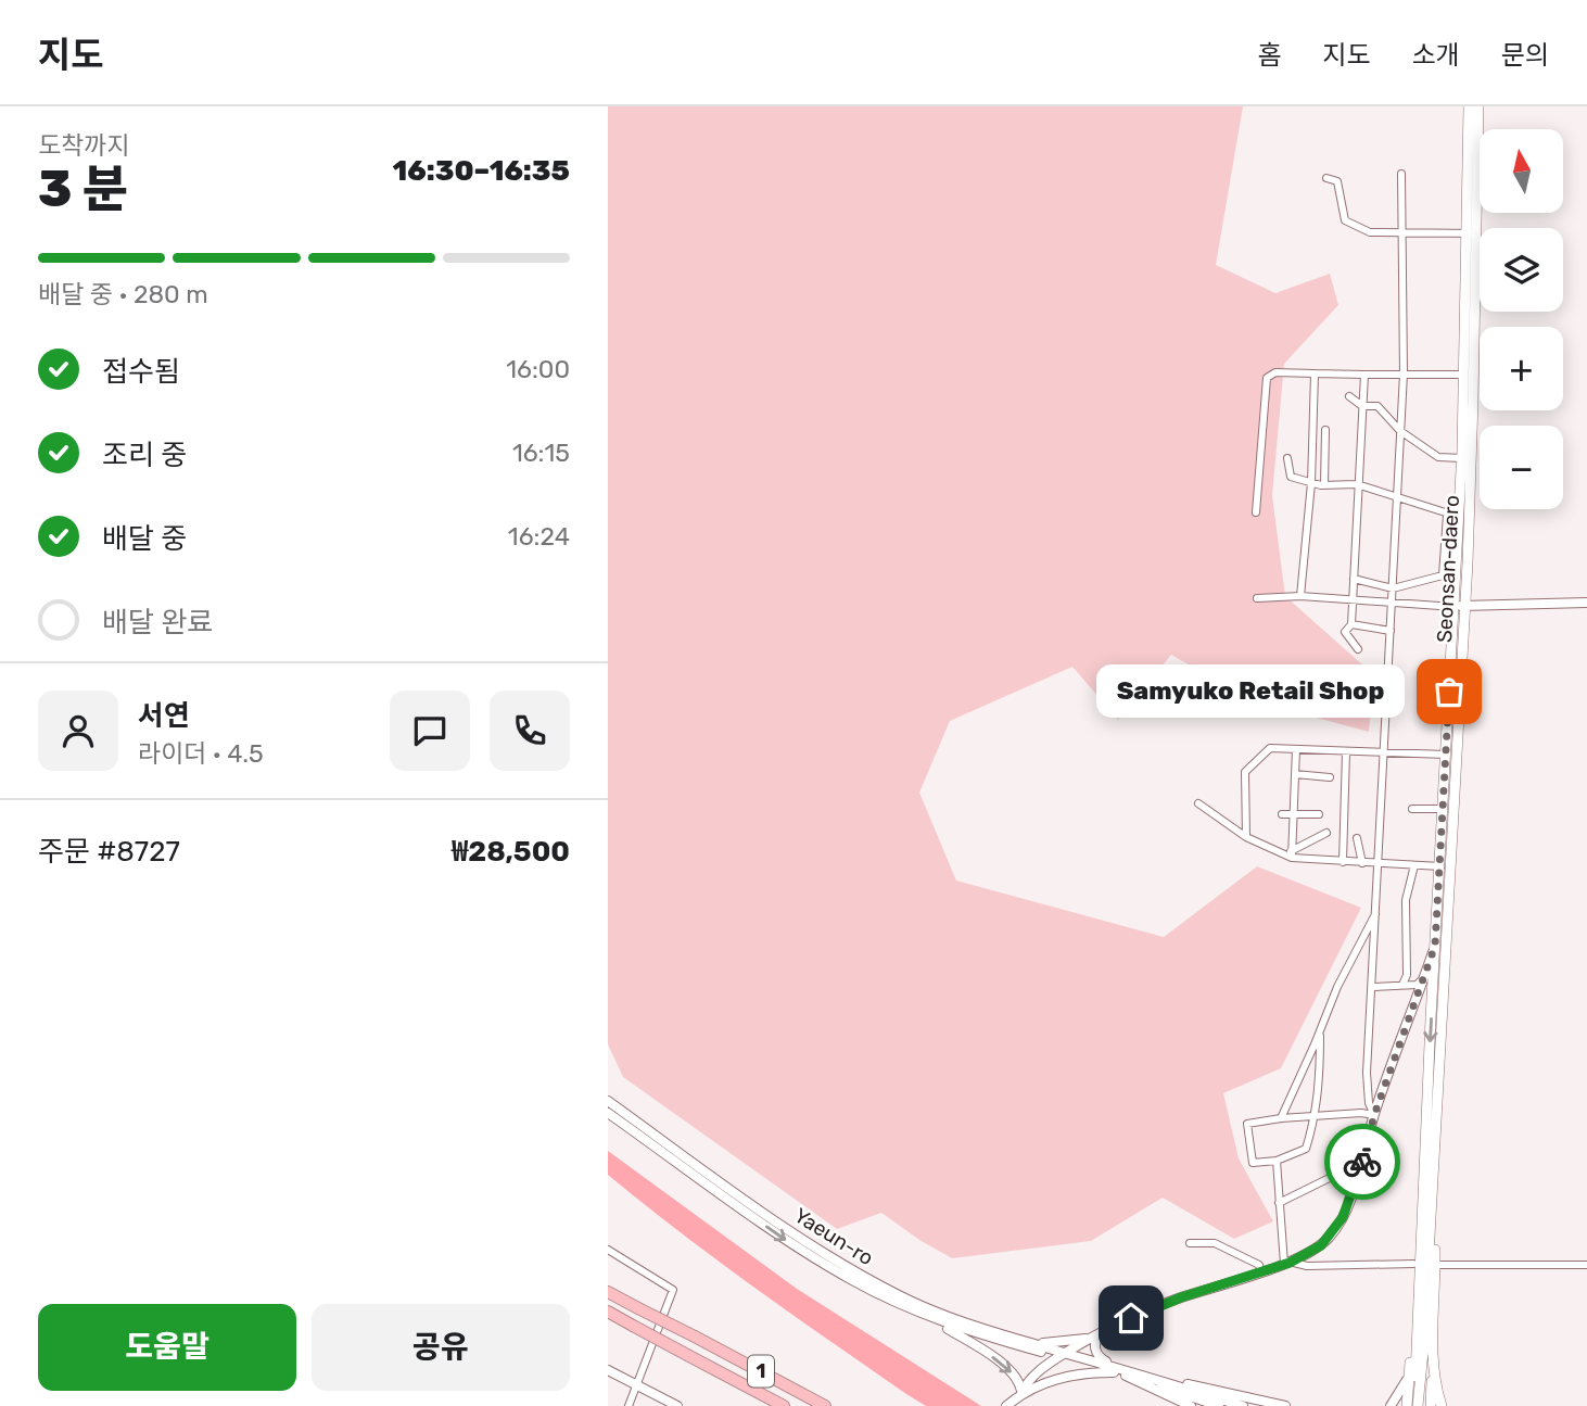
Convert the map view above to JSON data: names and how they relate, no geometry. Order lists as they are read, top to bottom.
{
  "streets": {
    "highway": ["1"],
    "main road": ["Seonsan-daero"],
    "street": ["Yaeun-ro"]
  },
  "places": ["Samyuko Retail Shop"],
  "north": "top",
  "page": {
    "header": "지도",
    "nav": [
      "홈",
      "지도",
      "소개",
      "문의"
    ],
    "heading": ["3 분", "도착까지", "16:30–16:35"],
    "panel": [
      "서연",
      "라이더 · 4.5",
      "주문 #8727",
      "₩28,500"
    ],
    "map_buttons": ["+", "−"],
    "bar": "배달 중 · 280 m",
    "list": [
      ["접수됨", "16:00"],
      ["조리 중", "16:15"],
      ["배달 중", "16:24"],
      "배달 완료"
    ],
    "bubble": "Samyuko Retail Shop",
    "buttons": ["도움말", "공유"]
  }
}
